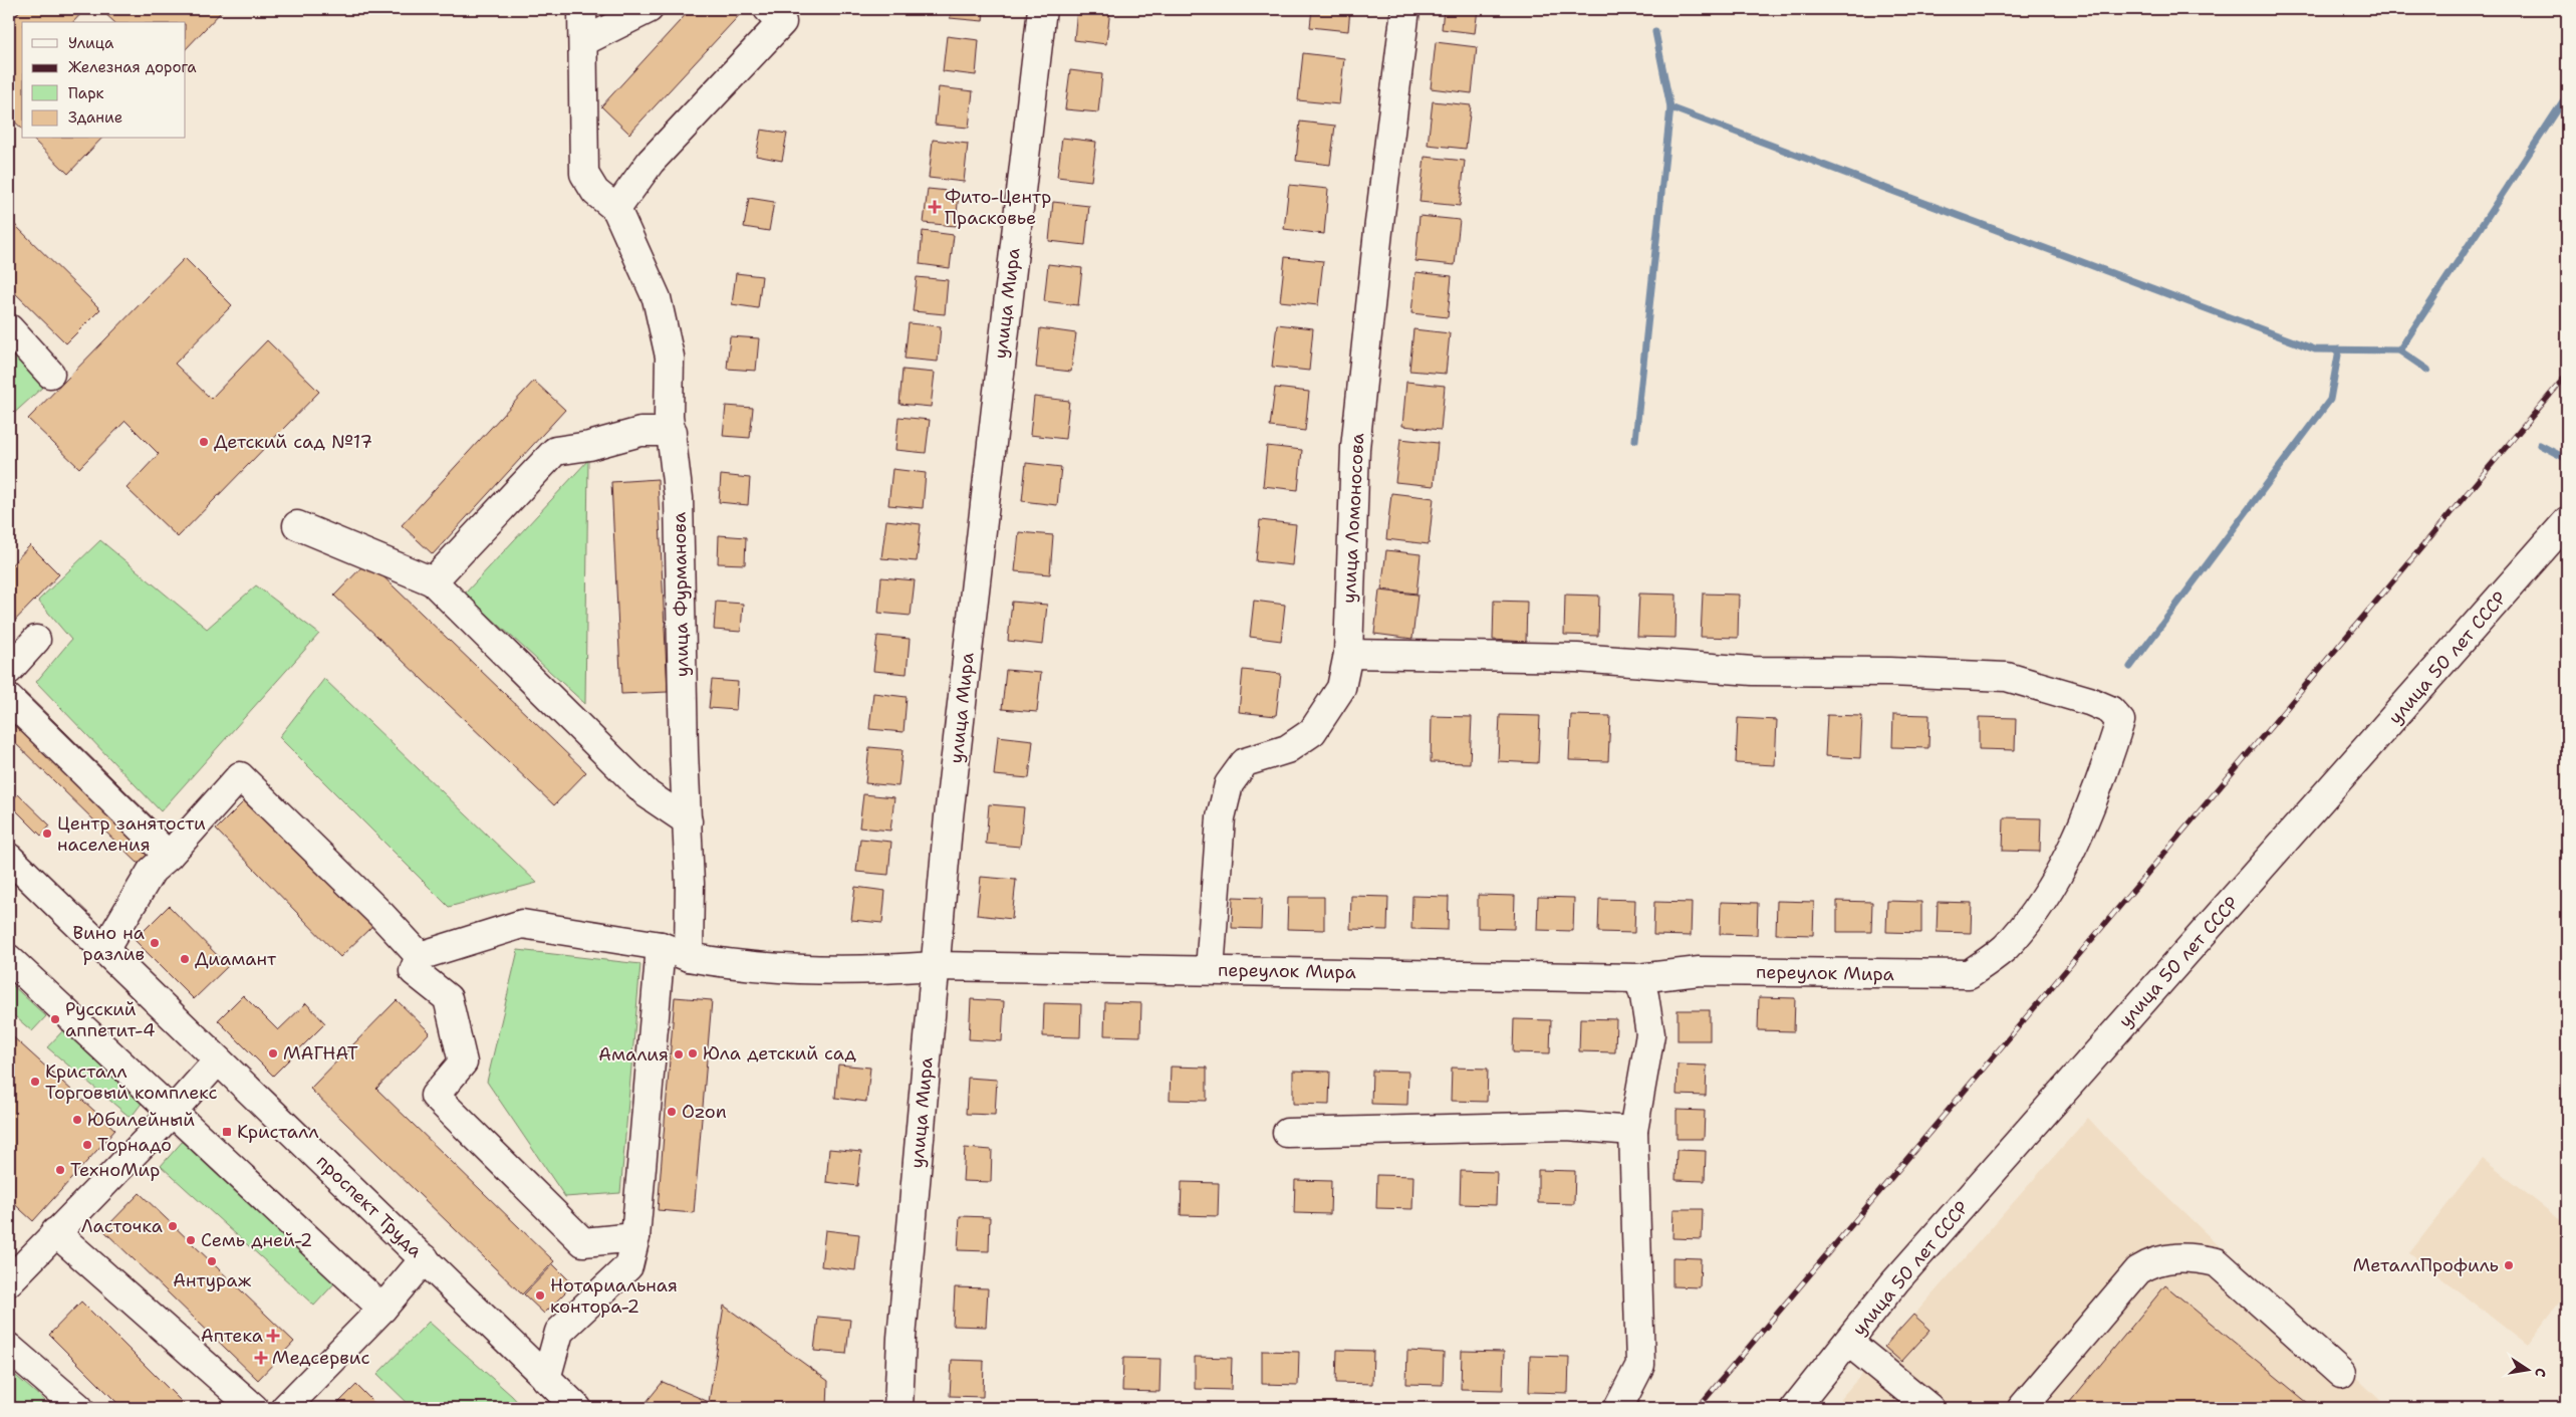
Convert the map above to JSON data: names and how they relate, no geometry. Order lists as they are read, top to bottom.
{
  "streets": {
    "street": [
      "улица Мира",
      "улица Ломоносова",
      "улица Фурманова",
      "улица 50 лет СССР",
      "переулок Мира",
      "проспект Труда"
    ]
  },
  "crossings": [
    ["улица Мира", "переулок Мира"],
    ["улица Ломоносова", "переулок Мира"]
  ],
  "places": {
    "health": ["Фито-Центр Прасковье", "Аптека", "Медсервис"],
    "other": [
      "Детский сад №17",
      "Центр занятости населения",
      "Вино на разлив",
      "Диамант",
      "Русский аппетит-4",
      "МАГНАТ",
      "Юла детский сад",
      "Амалия",
      "Кристалл Торговый комплекс",
      "Ozon",
      "Юбилейный",
      "Торнадо",
      "ТехноМир",
      "Ласточка",
      "Семь дней-2",
      "Антураж",
      "МеталлПрофиль",
      "Нотариальная контора-2"
    ],
    "transit": ["Кристалл"]
  },
  "legend": [
    "Улица",
    "Железная дорога",
    "Парк",
    "Здание"
  ],
  "north": "right"
}
